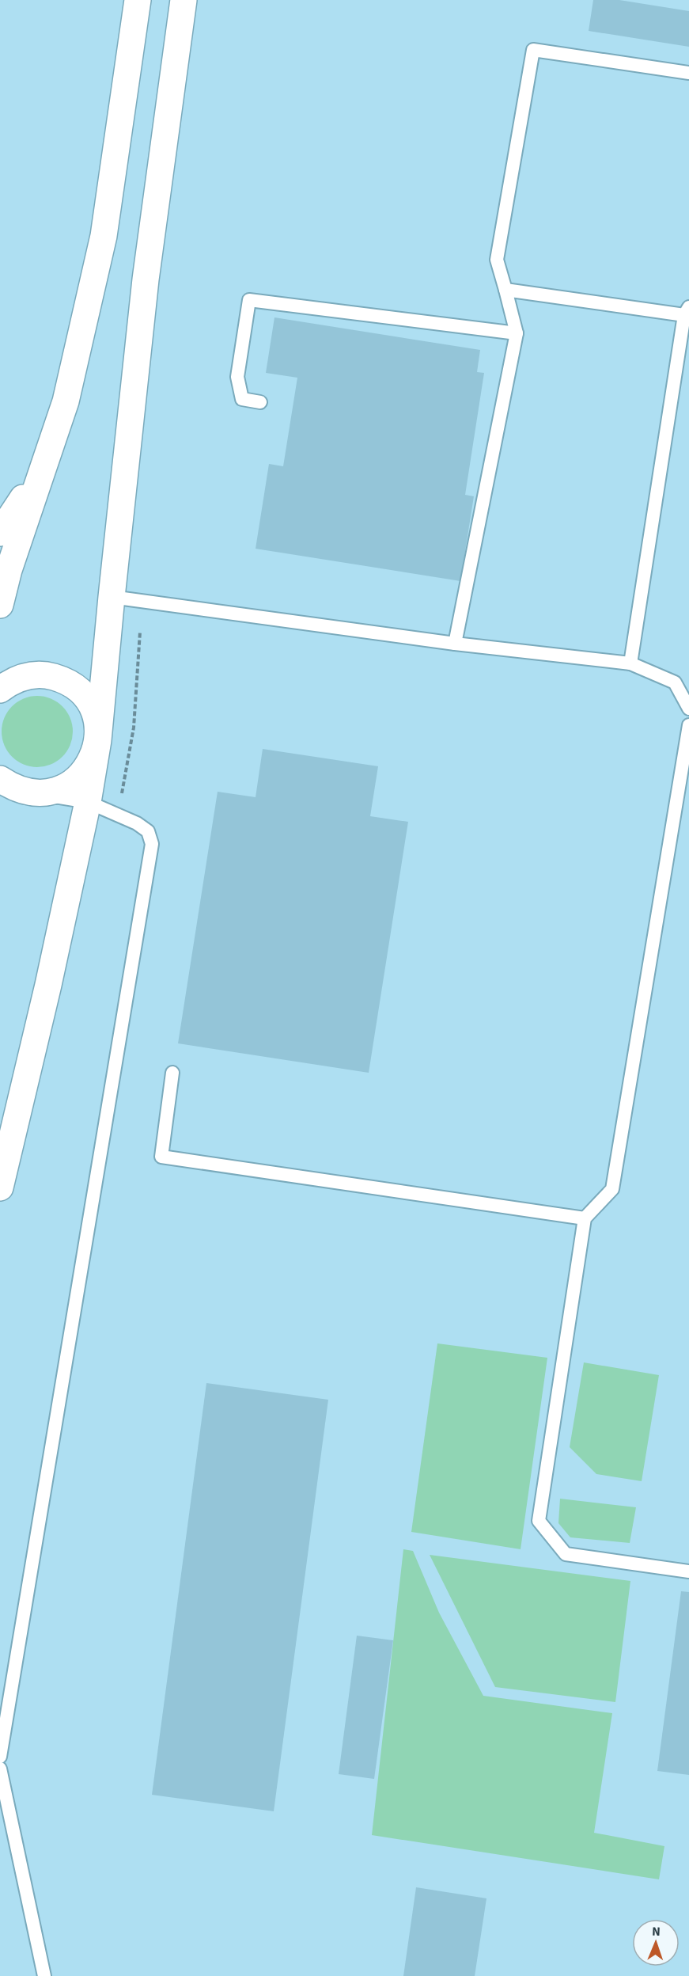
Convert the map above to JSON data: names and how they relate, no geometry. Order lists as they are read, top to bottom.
{
  "north": "top"
}
